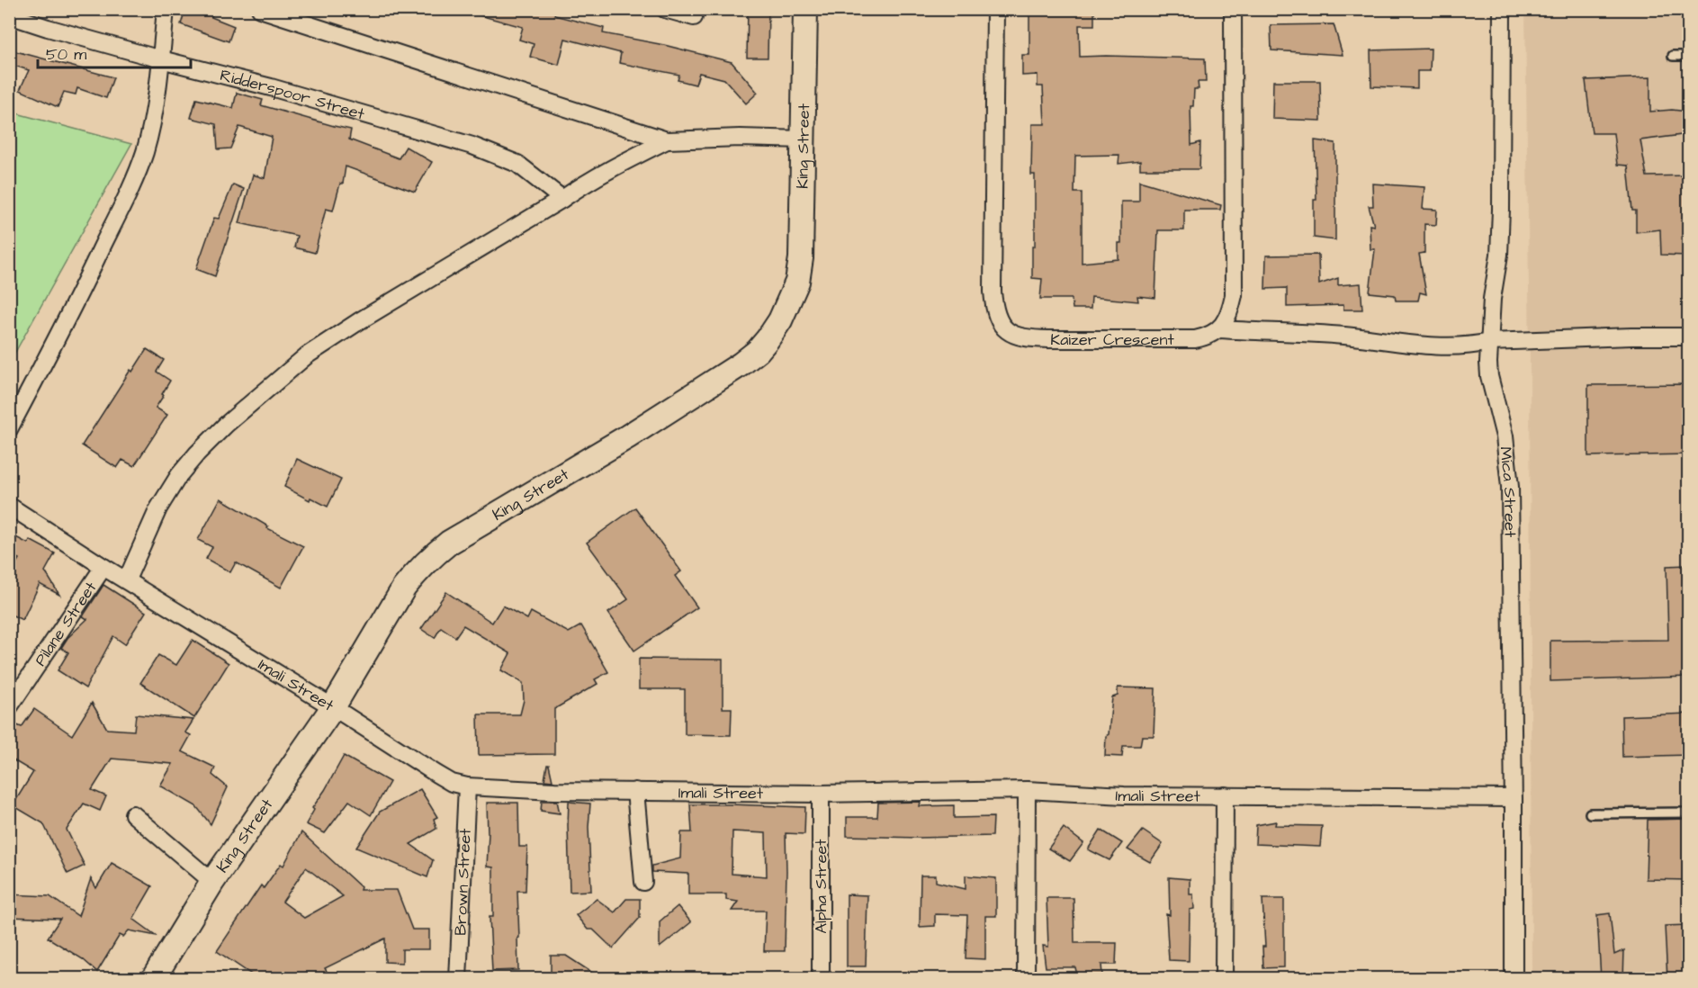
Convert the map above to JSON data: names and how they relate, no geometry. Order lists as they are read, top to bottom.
{
  "streets": {
    "street": [
      "Ridderspoor Street",
      "King Street",
      "Kaizer Crescent",
      "Mica Street",
      "Pilane Street",
      "Imali Street",
      "Brown Street",
      "Alpha Street"
    ]
  },
  "crossings": [
    ["King Street", "Imali Street"],
    ["Mica Street", "Imali Street"],
    ["Pilane Street", "Imali Street"],
    ["Imali Street", "Brown Street"],
    ["Imali Street", "Alpha Street"]
  ],
  "scale_bar": "50 m"
}
